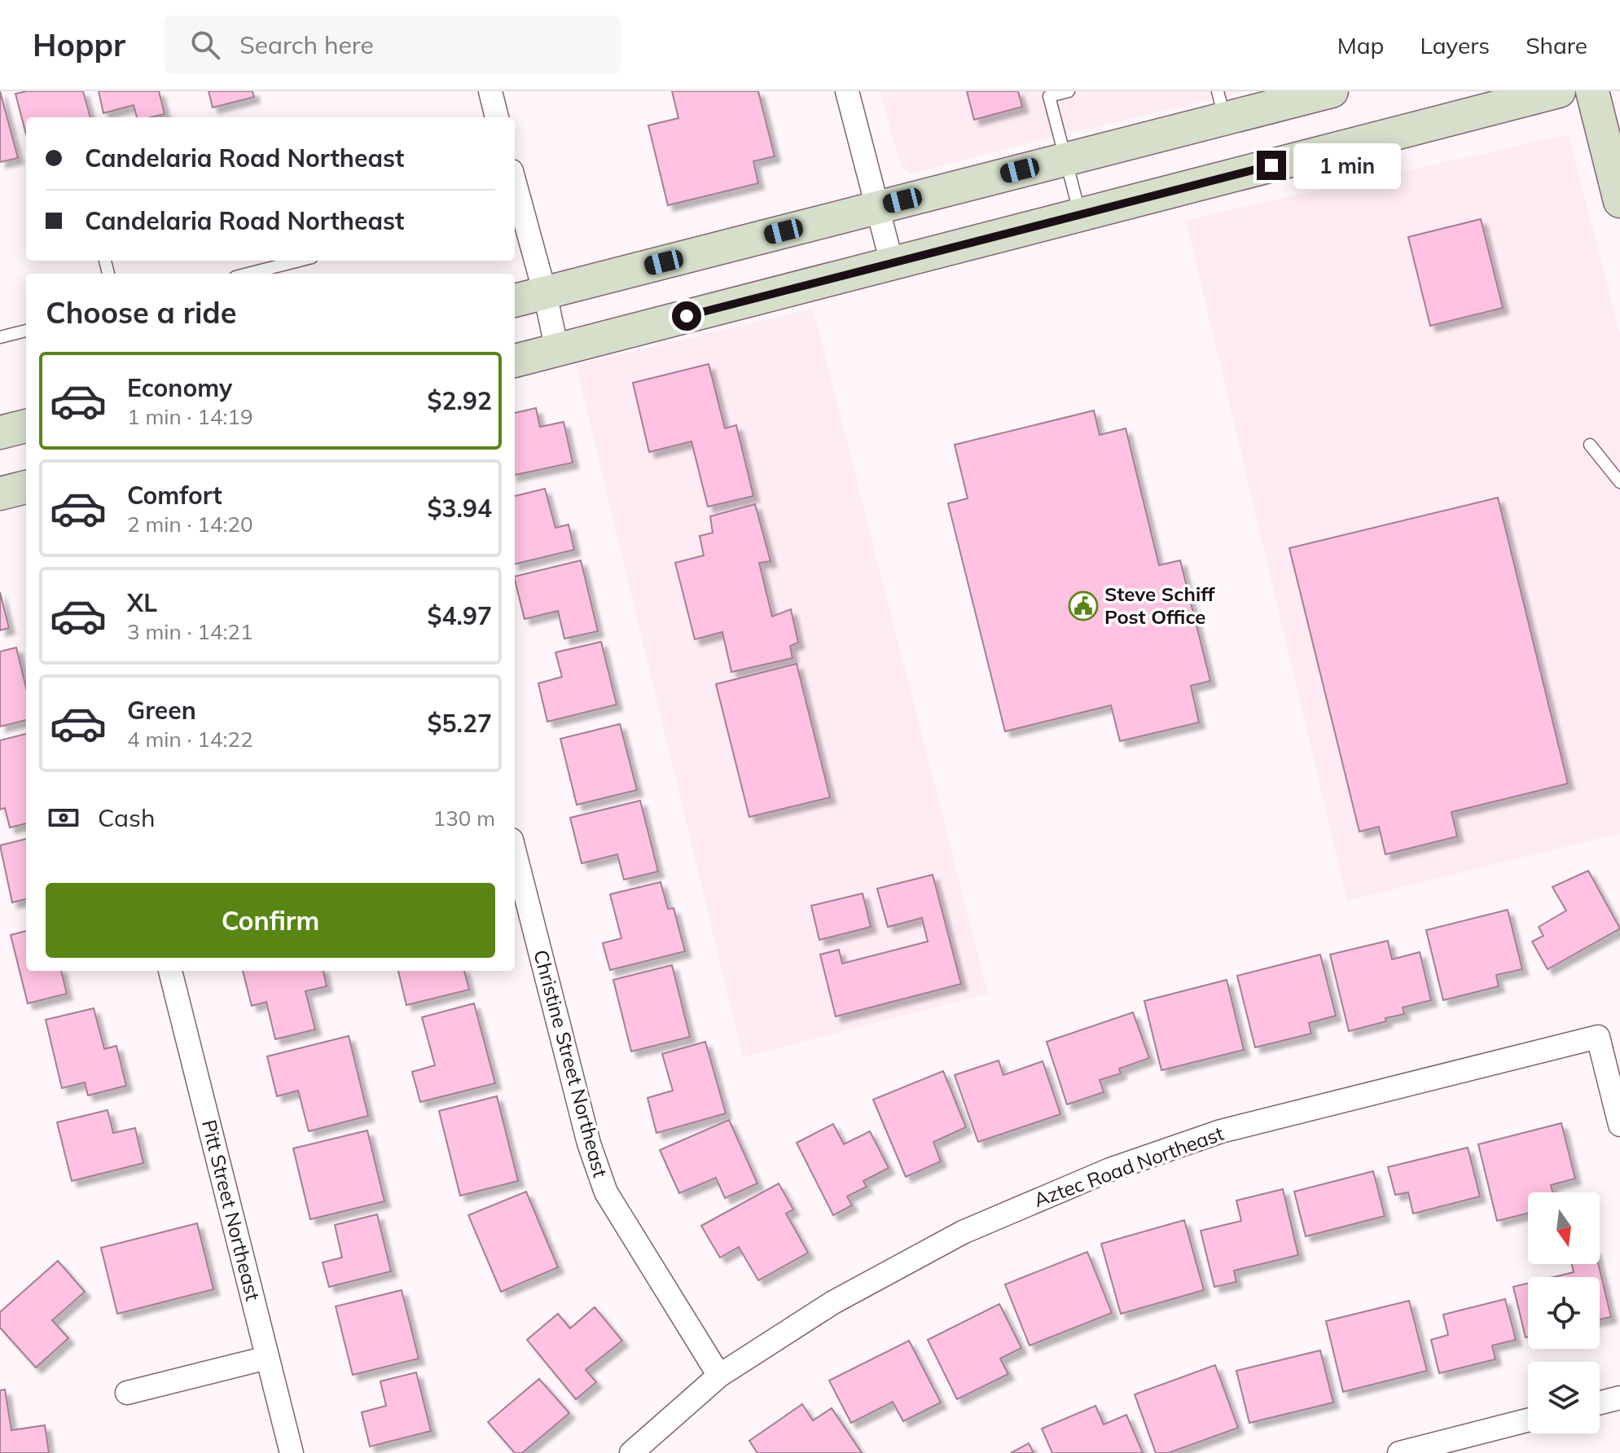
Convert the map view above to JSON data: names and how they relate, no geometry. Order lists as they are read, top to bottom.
{
  "streets": {
    "street": ["Christine Street Northeast", "Aztec Road Northeast", "Pitt Street Northeast"]
  },
  "crossings": [
    ["Christine Street Northeast", "Aztec Road Northeast"]
  ],
  "places": {
    "public building": ["Steve Schiff Post Office"]
  },
  "north": "bottom",
  "page": {
    "header": "Hoppr",
    "search": "Search here",
    "nav": ["Map", "Layers", "Share"],
    "banner": ["Candelaria Road Northeast", "Candelaria Road Northeast"],
    "bubble": "1 min",
    "heading": "Choose a ride",
    "list": [
      {
        "name": "Economy",
        "note": "1 min · 14:19",
        "value": "$2.92"
      },
      {
        "name": "Comfort",
        "note": "2 min · 14:20",
        "value": "$3.94"
      },
      {
        "name": "XL",
        "note": "3 min · 14:21",
        "value": "$4.97"
      },
      {
        "name": "Green",
        "note": "4 min · 14:22",
        "value": "$5.27"
      }
    ],
    "pay": ["Cash", "130 m"],
    "buttons": "Confirm"
  }
}
